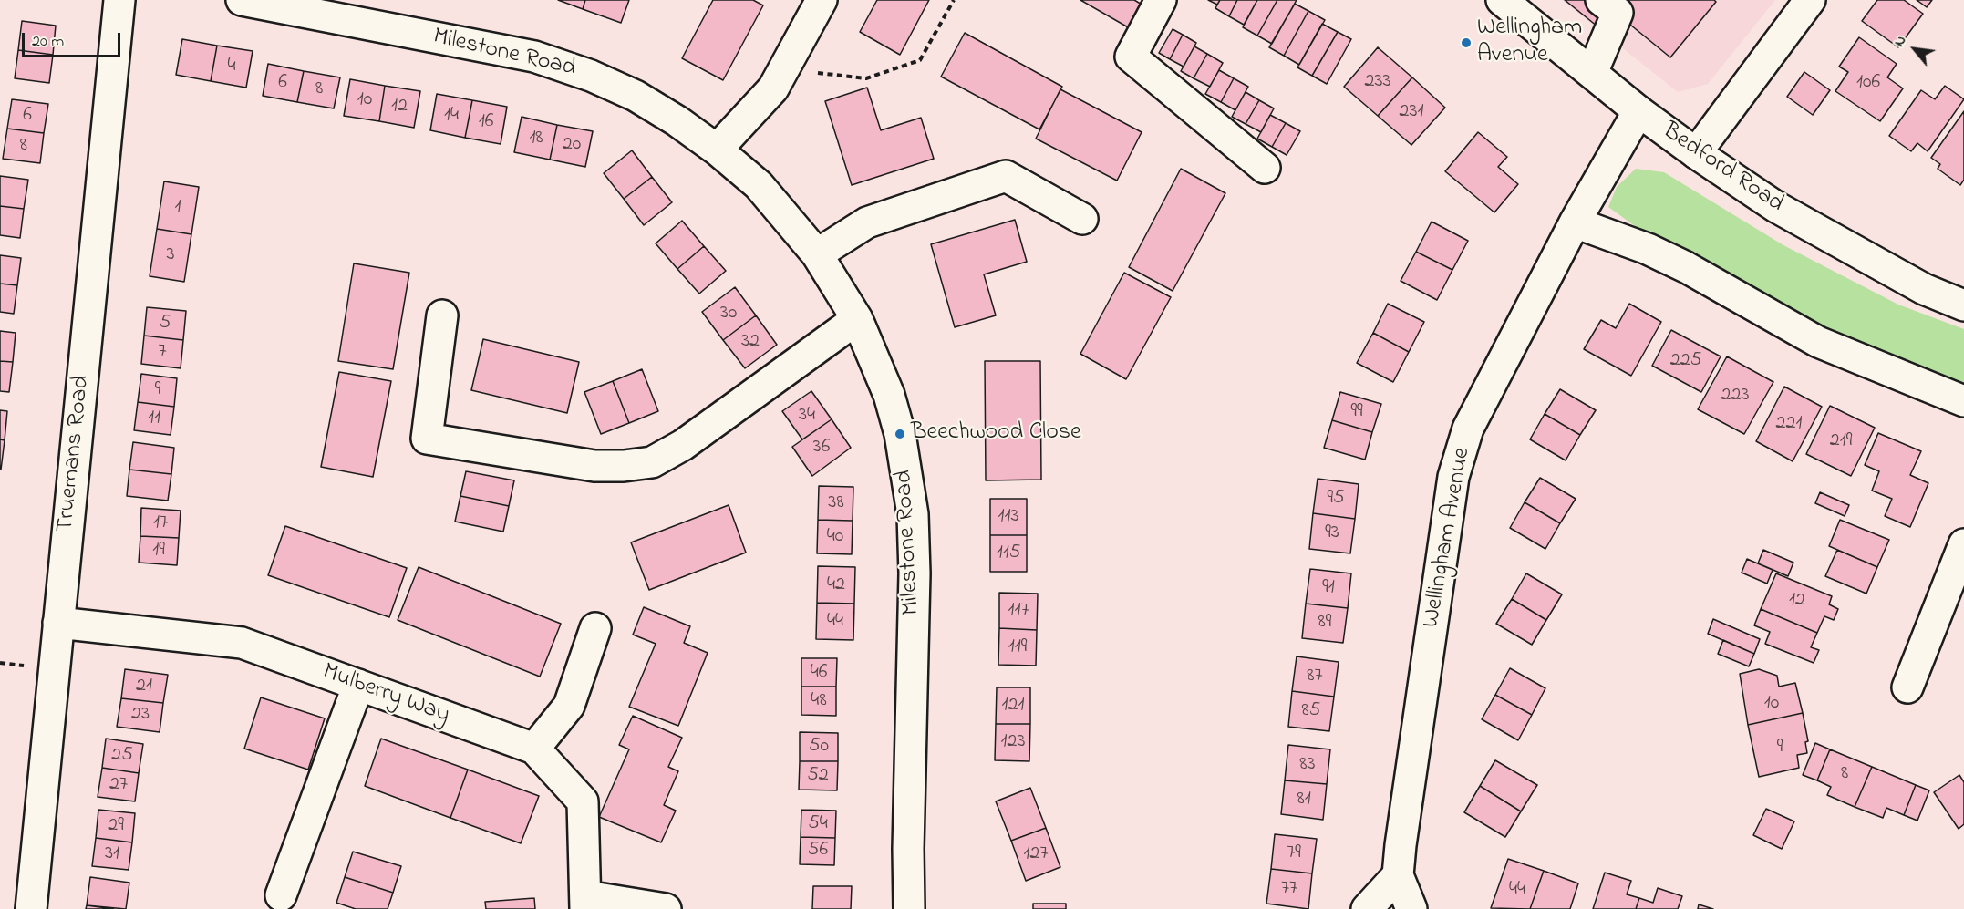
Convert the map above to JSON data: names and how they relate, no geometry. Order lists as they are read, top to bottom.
{
  "streets": {
    "street": [
      "Milestone Road",
      "Bedford Road",
      "Truemans Road",
      "Wellingham Avenue",
      "Mulberry Way"
    ]
  },
  "crossings": [
    ["Bedford Road", "Wellingham Avenue"],
    ["Truemans Road", "Mulberry Way"]
  ],
  "places": ["Wellingham Avenue", "Beechwood Close"],
  "house_numbers": [
    "4",
    "233",
    "6",
    "106",
    "8",
    "10",
    "12",
    "231",
    "6",
    "14",
    "16",
    "18",
    "20",
    "8",
    "1",
    "3",
    "30",
    "5",
    "32",
    "7",
    "225",
    "9",
    "223",
    "99",
    "34",
    "11",
    "221",
    "219",
    "36",
    "95",
    "38",
    "113",
    "17",
    "93",
    "40",
    "19",
    "115",
    "42",
    "91",
    "12",
    "117",
    "44",
    "89",
    "119",
    "46",
    "87",
    "21",
    "48",
    "10",
    "121",
    "85",
    "23",
    "123",
    "50",
    "9",
    "25",
    "83",
    "8",
    "52",
    "27",
    "81",
    "54",
    "29",
    "56",
    "79",
    "31",
    "127",
    "77",
    "44"
  ],
  "scale_bar": "20 m",
  "north": "top left"
}
